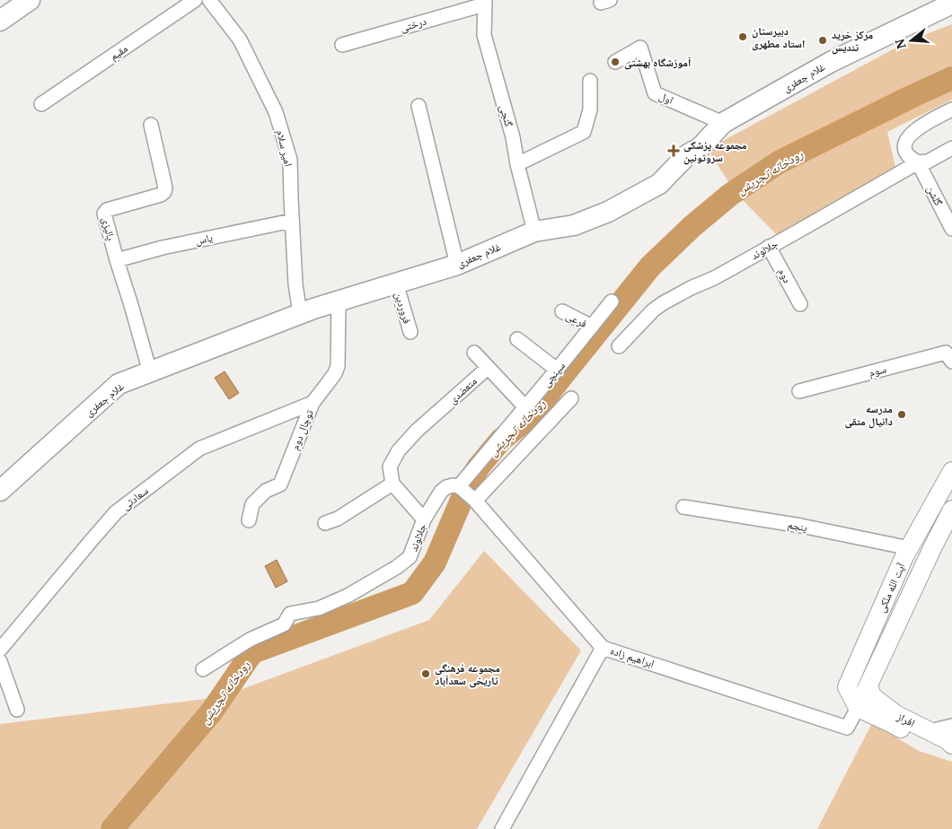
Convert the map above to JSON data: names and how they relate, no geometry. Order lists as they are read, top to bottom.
{
  "streets": {
    "main road": ["غلام جعفری"],
    "street": [
      "درختی",
      "مقیم",
      "اول",
      "گنجی",
      "امیر سلام",
      "گلشن",
      "پالیزی",
      "یاس",
      "جلالوند",
      "دوم",
      "فروردین",
      "فرعی",
      "سوم",
      "سپنچی",
      "متعضدی",
      "توچال دوم",
      "سعادتی",
      "پنجم",
      "آیت الله ملکی",
      "ابراهیم زاده",
      "افراز"
    ]
  },
  "crossings": [
    ["درختی", "گنجی"],
    ["غلام جعفری", "اول"],
    ["غلام جعفری", "گنجی"],
    ["غلام جعفری", "امیر سلام"],
    ["غلام جعفری", "پالیزی"],
    ["غلام جعفری", "فروردین"],
    ["غلام جعفری", "توچال دوم"],
    ["امیر سلام", "یاس"],
    ["گلشن", "جلالوند"],
    ["پالیزی", "یاس"],
    ["جلالوند", "دوم"],
    ["جلالوند", "سپنچی"],
    ["فرعی", "سپنچی"],
    ["توچال دوم", "سعادتی"],
    ["پنجم", "آیت الله ملکی"],
    ["آیت الله ملکی", "ابراهیم زاده"],
    ["آیت الله ملکی", "افراز"]
  ],
  "water": ["رودخانه تجریش"],
  "places": {
    "other": [
      "دبیرستان استاد مطهری",
      "مرکز خرید تندیس",
      "آموزشگاه بهشتی",
      "مدرسه دانیال متقی",
      "مجموعه فرهنگی تاریخی سعدآباد"
    ],
    "health": ["مجموعه پزشکی سروتونین"]
  },
  "north": "left"
}
